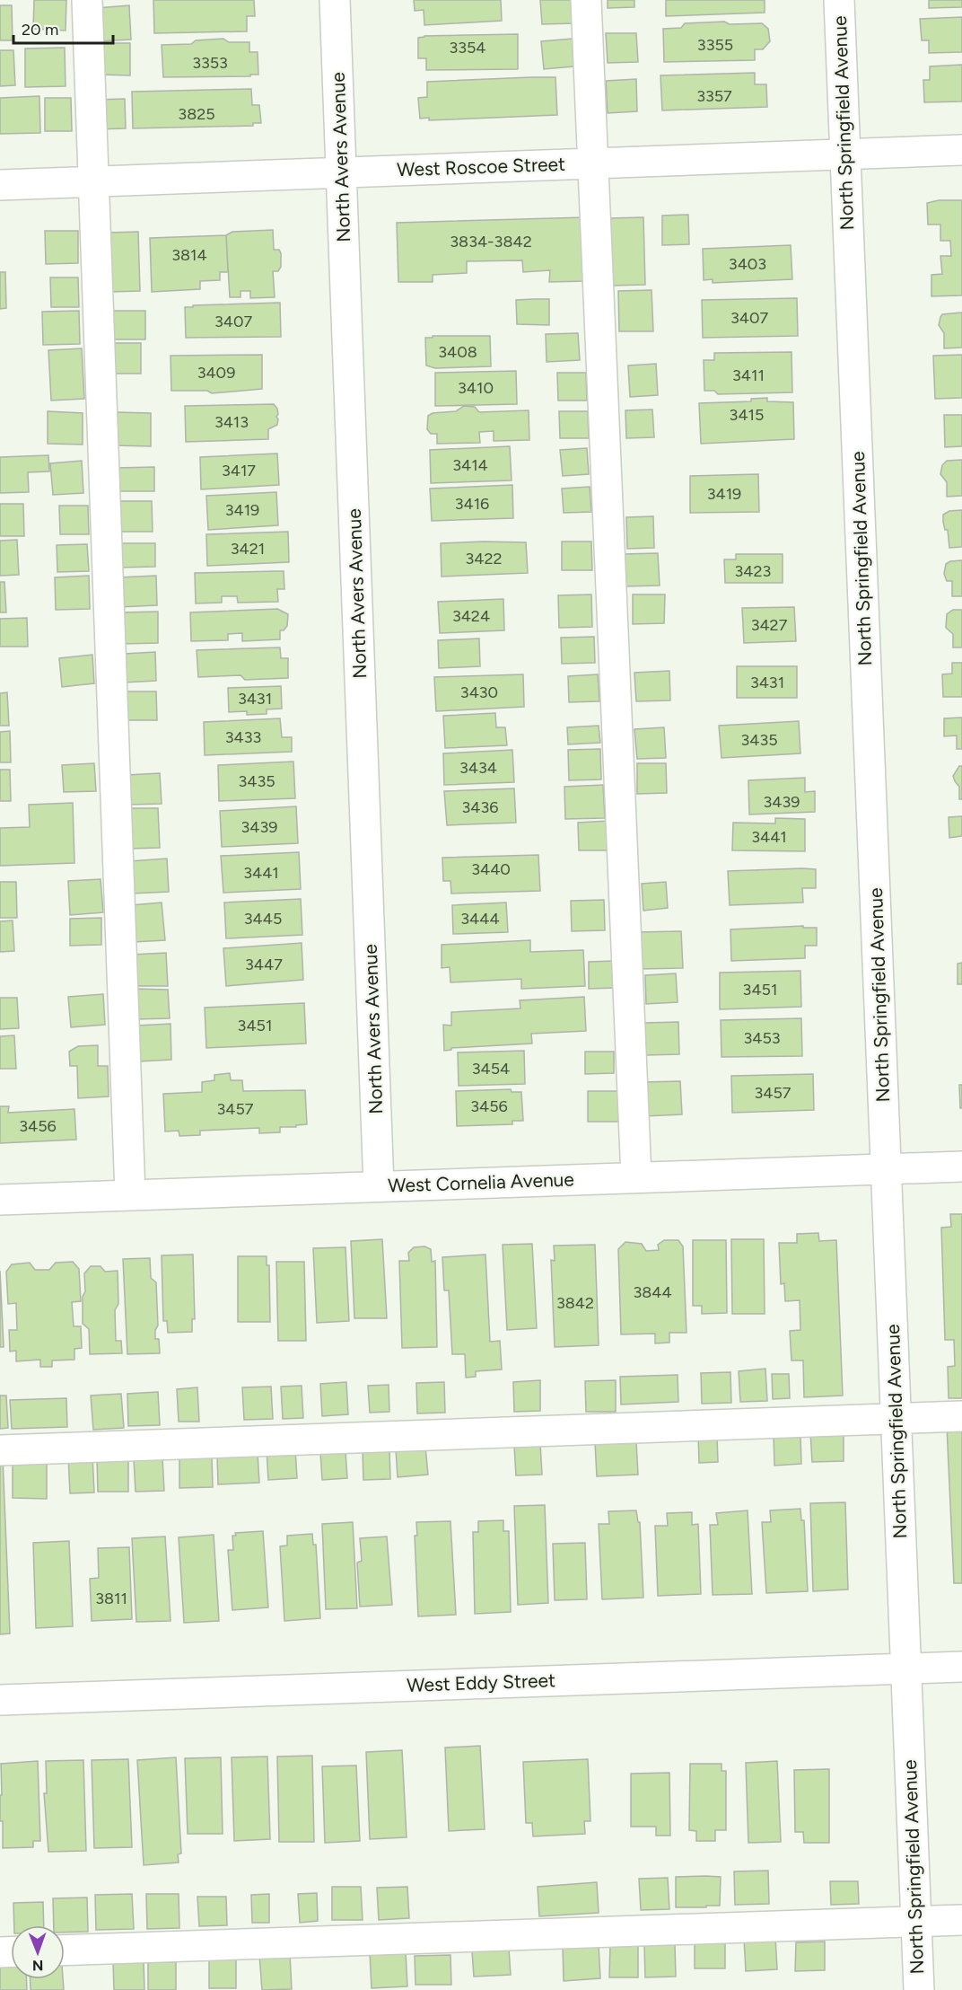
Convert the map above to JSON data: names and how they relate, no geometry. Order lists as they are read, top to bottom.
{
  "streets": {
    "street": [
      "North Springfield Avenue",
      "North Avers Avenue",
      "West Roscoe Street",
      "West Cornelia Avenue",
      "West Eddy Street"
    ]
  },
  "crossings": [
    ["North Springfield Avenue", "West Roscoe Street"],
    ["North Springfield Avenue", "West Cornelia Avenue"],
    ["North Springfield Avenue", "West Eddy Street"],
    ["North Avers Avenue", "West Roscoe Street"],
    ["North Avers Avenue", "West Cornelia Avenue"]
  ],
  "house_numbers": [
    "3355",
    "3354",
    "3353",
    "3357",
    "3825",
    "3834-3842",
    "3814",
    "3403",
    "3407",
    "3407",
    "3408",
    "3409",
    "3411",
    "3410",
    "3415",
    "3413",
    "3414",
    "3417",
    "3419",
    "3416",
    "3419",
    "3421",
    "3422",
    "3423",
    "3424",
    "3427",
    "3431",
    "3430",
    "3431",
    "3433",
    "3435",
    "3434",
    "3435",
    "3439",
    "3436",
    "3439",
    "3441",
    "3440",
    "3441",
    "3445",
    "3444",
    "3447",
    "3451",
    "3451",
    "3453",
    "3454",
    "3457",
    "3456",
    "3457",
    "3456",
    "3844",
    "3842",
    "3811"
  ],
  "scale_bar": "20 m",
  "north": "bottom"
}
